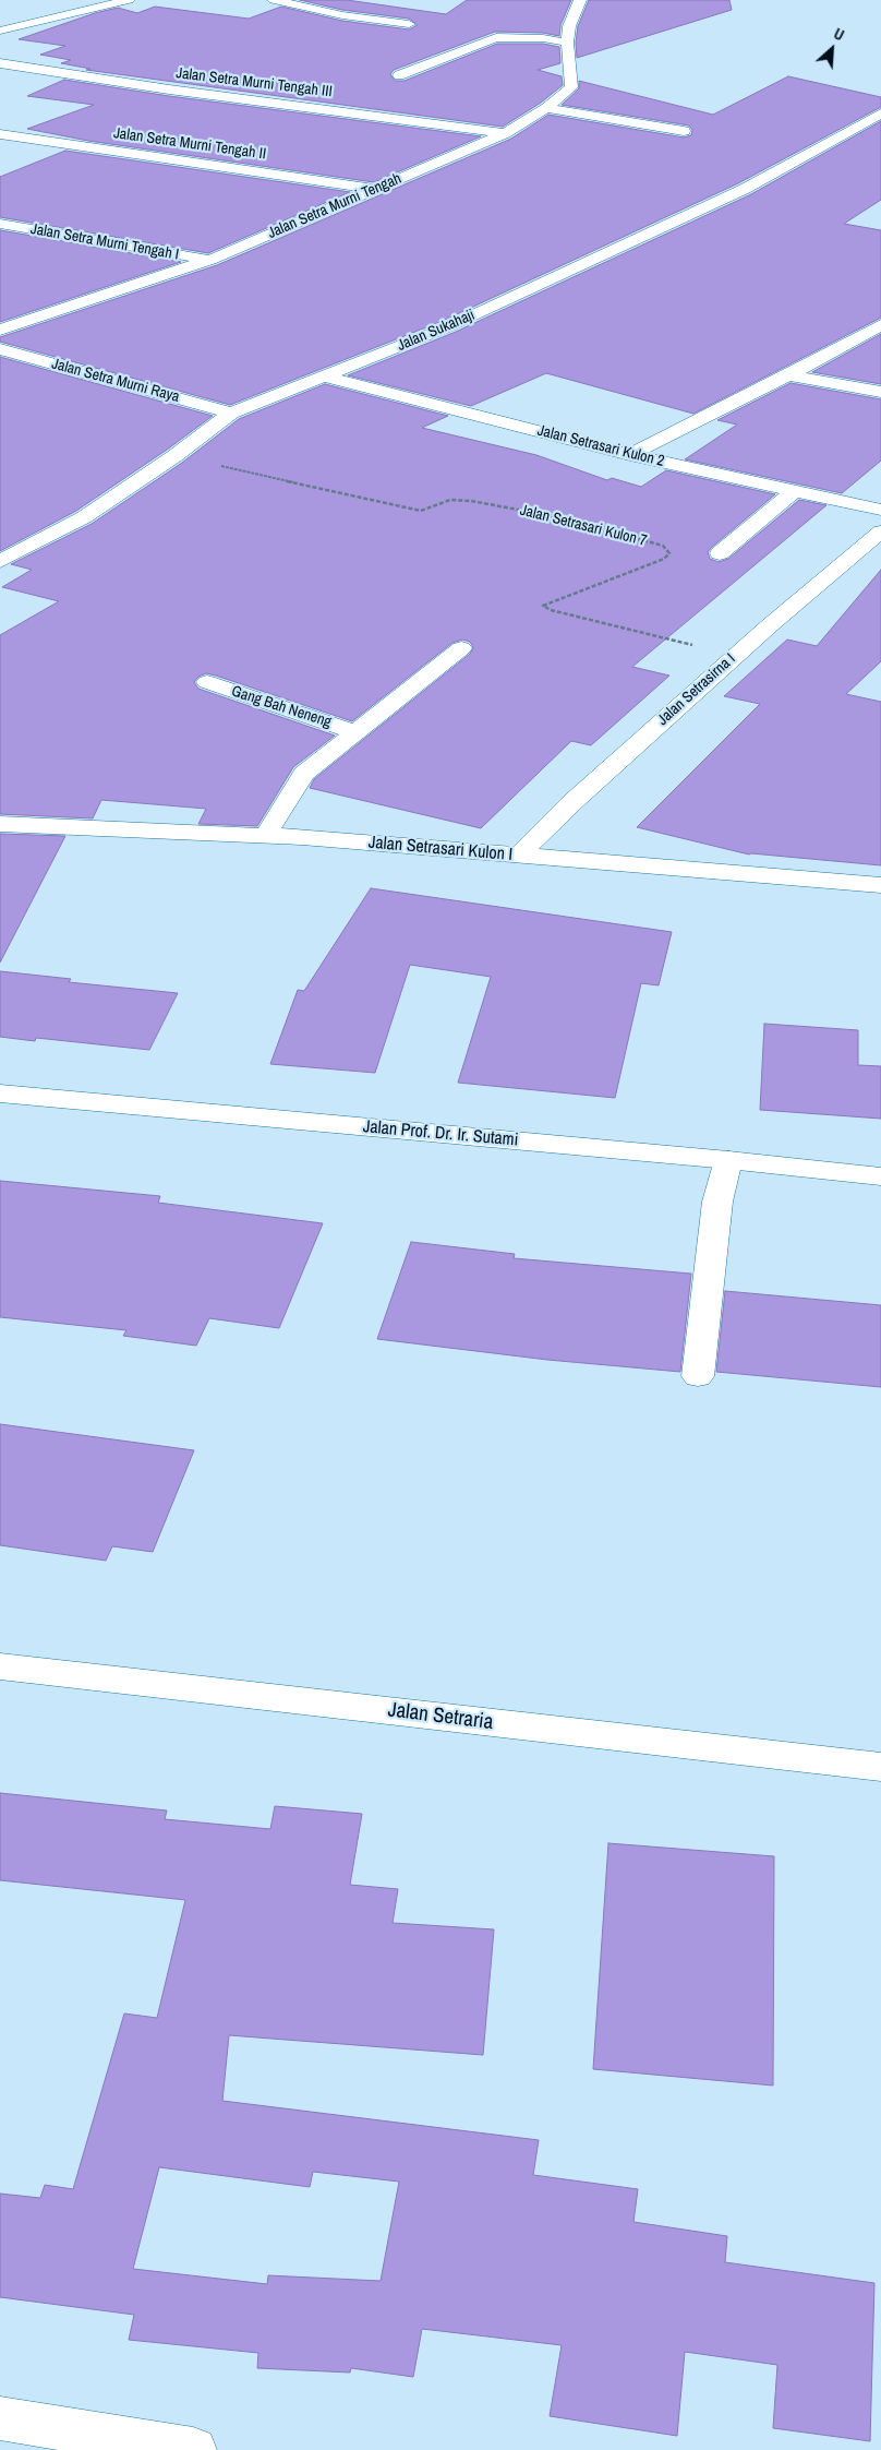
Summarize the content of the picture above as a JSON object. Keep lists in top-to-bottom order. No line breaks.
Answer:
{"streets":{"street":["Jalan Setra Murni Tengah III","Jalan Setra Murni Tengah II","Jalan Setra Murni Tengah","Jalan Setra Murni Tengah I","Jalan Sukahaji","Jalan Setra Murni Raya","Jalan Setrasari Kulon 2","Jalan Setrasirna I","Gang Bah Neneng","Jalan Setrasari Kulon I","Jalan Prof. Dr. Ir. Sutami","Jalan Setraria"],"path":["Jalan Setrasari Kulon 7"]},"crossings":[["Jalan Setra Murni Tengah III","Jalan Setra Murni Tengah"],["Jalan Setra Murni Tengah II","Jalan Setra Murni Tengah"],["Jalan Setra Murni Tengah","Jalan Setra Murni Tengah I"],["Jalan Sukahaji","Jalan Setra Murni Raya"],["Jalan Sukahaji","Jalan Setrasari Kulon 2"],["Jalan Sukahaji","Jalan Setrasari Kulon 7"],["Jalan Setrasari Kulon 7","Jalan Setrasirna I"],["Jalan Setrasirna I","Jalan Setrasari Kulon I"],["Gang Bah Neneng","Jalan Setrasari Kulon I"]],"north":"top right"}
